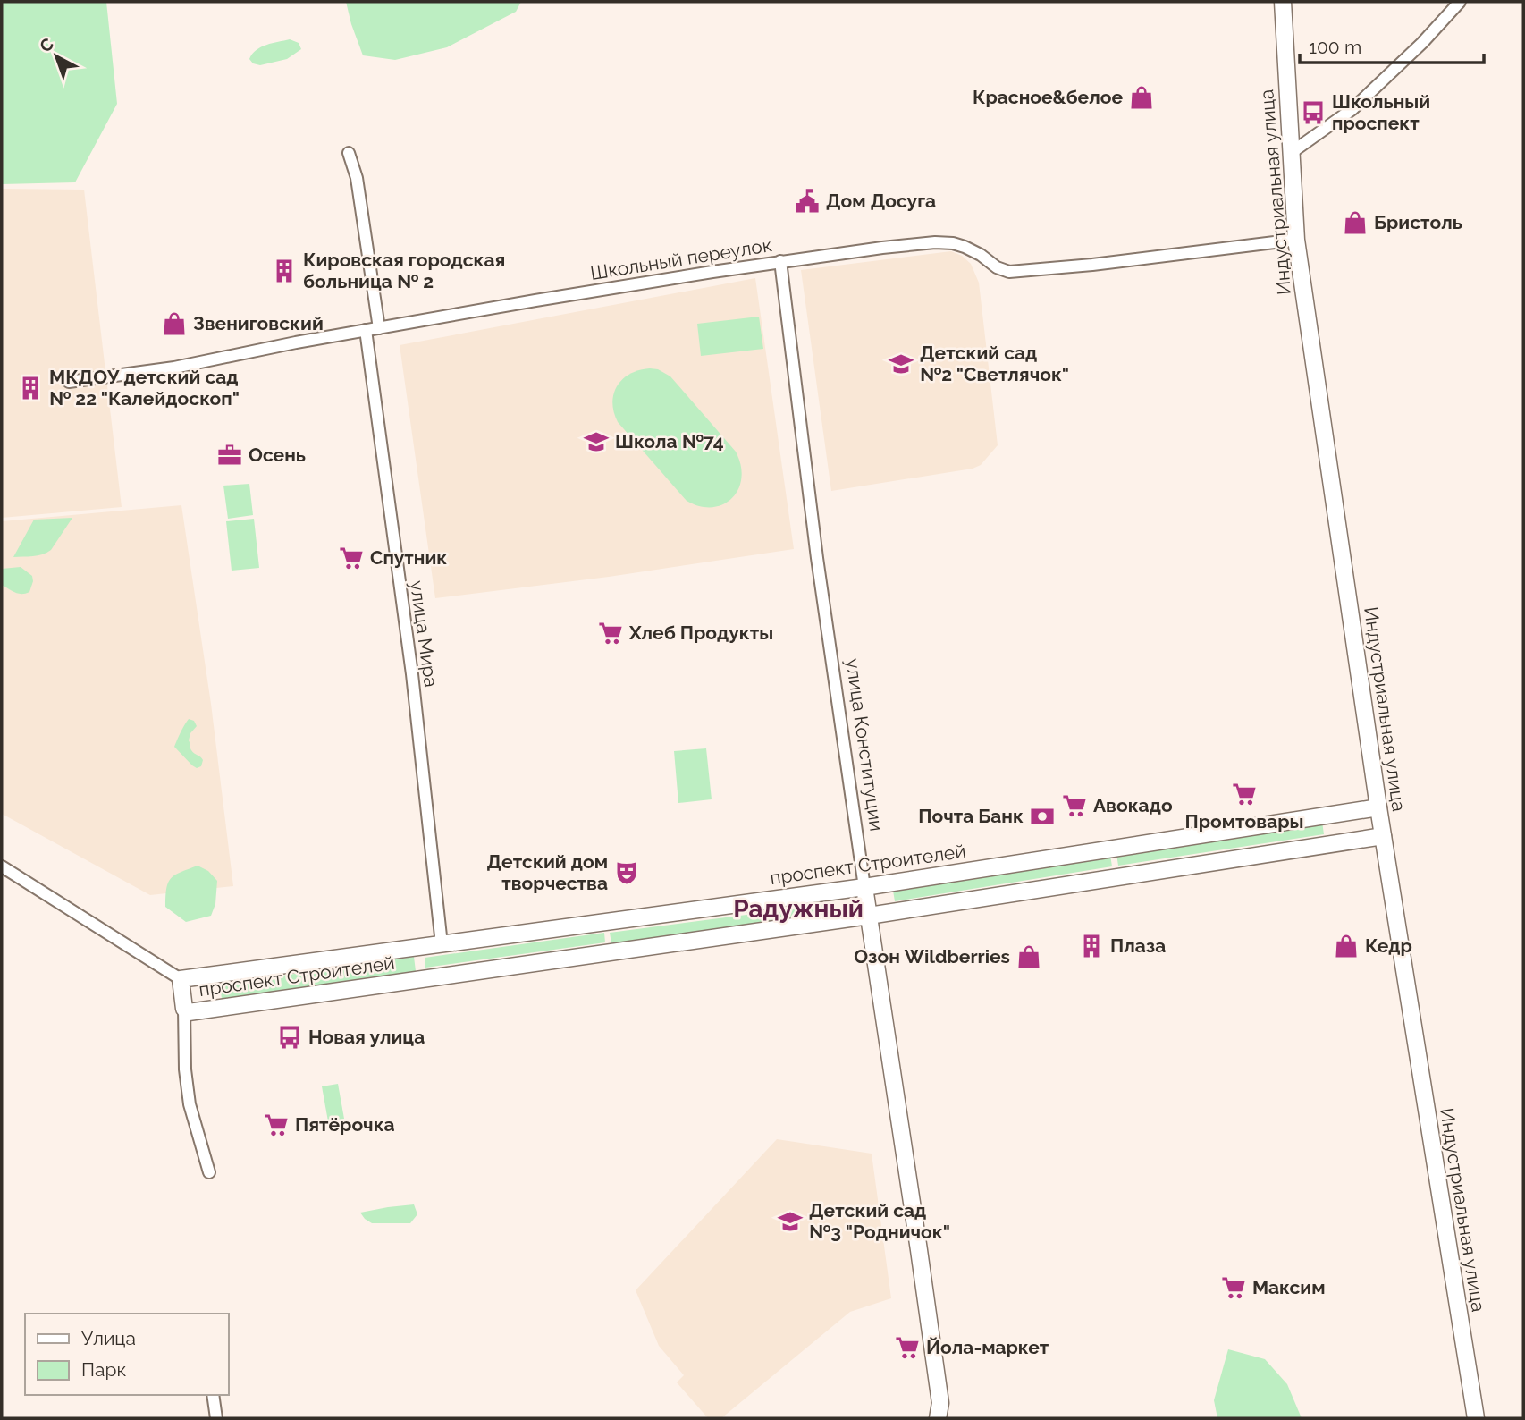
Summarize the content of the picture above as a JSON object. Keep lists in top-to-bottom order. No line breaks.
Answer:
{"streets":{"street":["Индустриальная улица","Школьный переулок","улица Мира","улица Конституции","проспект Строителей"]},"crossings":[["Индустриальная улица","Школьный переулок"],["Индустриальная улица","проспект Строителей"],["Школьный переулок","улица Мира"],["Школьный переулок","улица Конституции"],["улица Мира","проспект Строителей"],["улица Конституции","проспект Строителей"]],"districts":["Радужный"],"places":{"shop":["Красное&белое","Бристоль","Звениговский","Кедр","Озон Wildberries"],"bus stop":["Школьный проспект","Новая улица"],"public building":["Дом Досуга"],"building":["Кировская городская больница № 2","МКДОУ детский сад № 22 \"Калейдоскоп\"","Плаза"],"school or university":["Детский сад №2 \"Светлячок\"","Школа №74","Детский сад №3 \"Родничок\""],"office":["Осень"],"supermarket":["Спутник","Хлеб Продукты","Промтовары","Авокадо","Пятёрочка","Максим","Йола-маркет"],"bank":["Почта Банк"],"theatre":["Детский дом творчества"]},"legend":["Улица","Парк"],"scale_bar":"100 m","north":"top left"}
